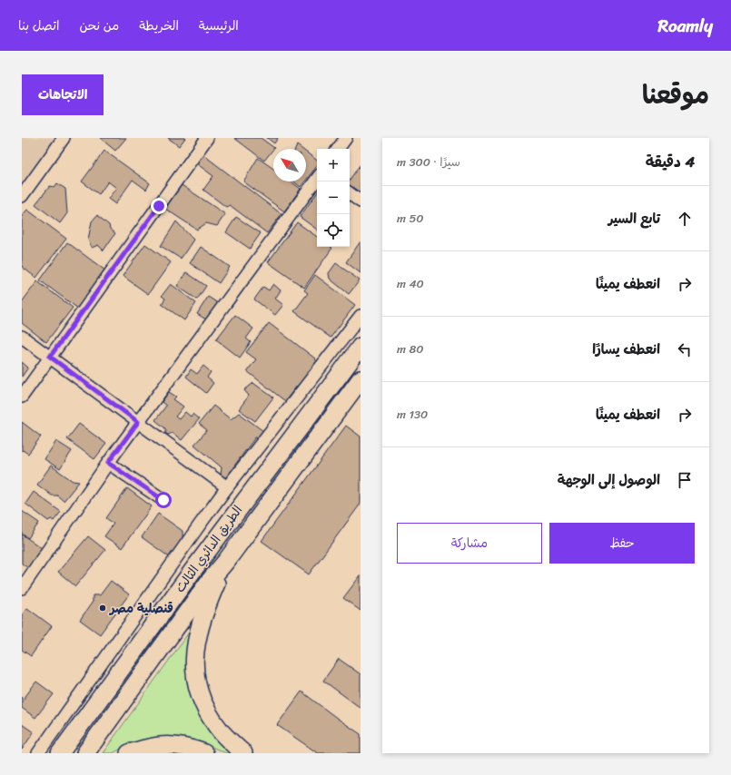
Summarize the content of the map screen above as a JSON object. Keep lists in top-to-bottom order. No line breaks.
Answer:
{"streets":{"highway":["الطريق الدائري الثالث"]},"places":["قنصلية مصر"],"north":"top left","page":{"header":"Roamly","nav":["الرئيسية","الخريطة","من نحن","اتصل بنا"],"title":"موقعنا","buttons":["الاتجاهات",["حفظ","مشاركة"]],"heading":["4 دقيقة","سيرًا · 300 m"],"map_buttons":["+","−"],"list":[["تابع السير","50 m"],["انعطف يمينًا","40 m"],["انعطف يسارًا","80 m"],["انعطف يمينًا","130 m"],"الوصول إلى الوجهة"]}}
